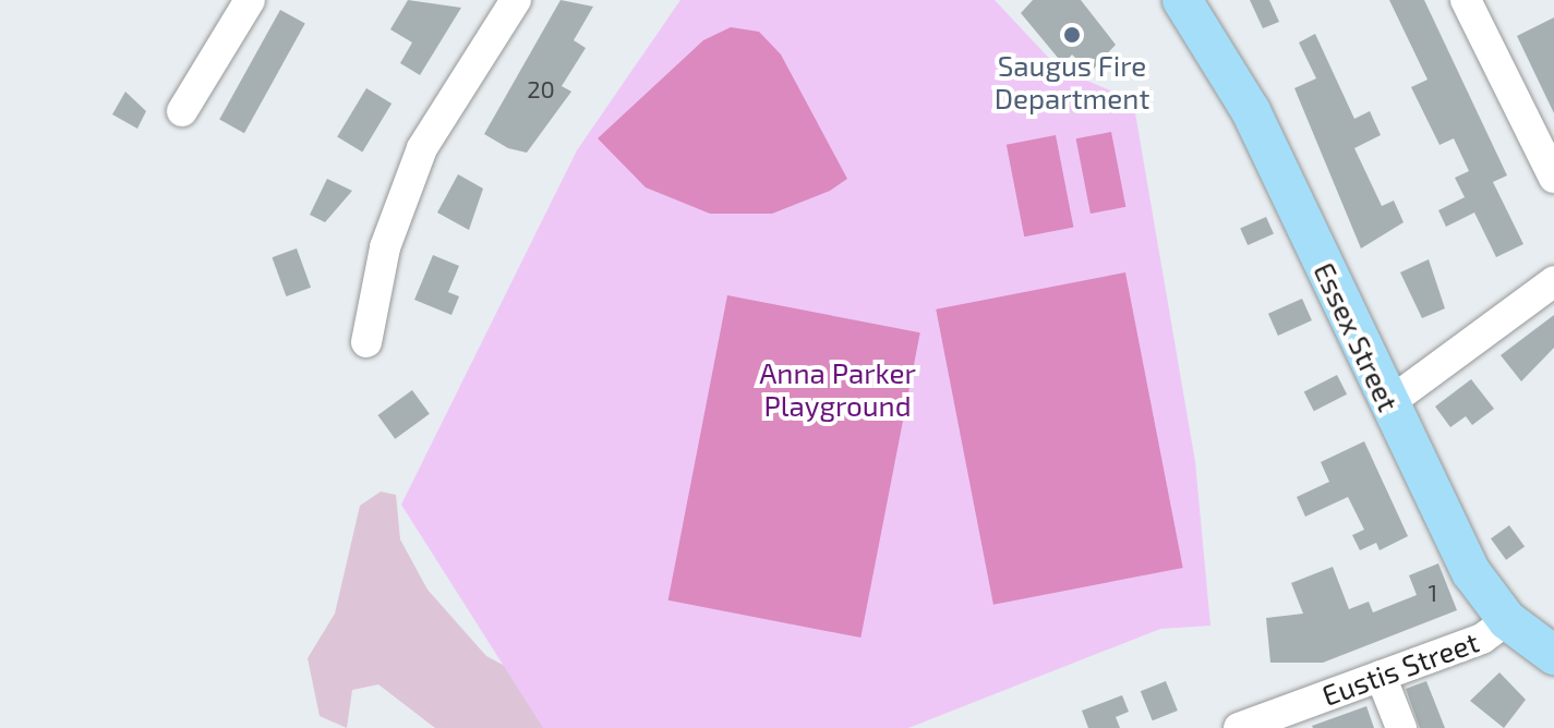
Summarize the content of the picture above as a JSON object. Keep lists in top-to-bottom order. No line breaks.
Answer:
{"streets":{"main road":["Essex Street"],"street":["Eustis Street"]},"crossings":[["Essex Street","Eustis Street"]],"parks":["Anna Parker Playground"],"places":["Saugus Fire Department"],"house_numbers":["20","1"]}
